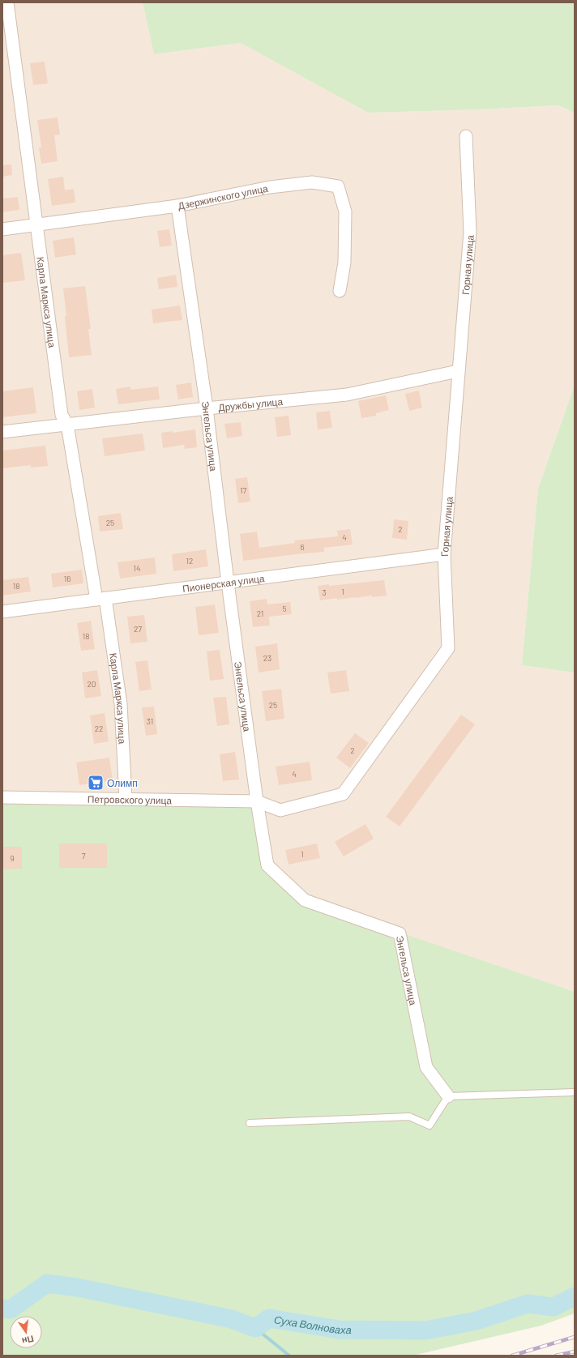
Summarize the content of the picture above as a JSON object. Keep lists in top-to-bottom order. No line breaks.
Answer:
{"streets":{"street":["Дзержинского улица","Горная улица","Карла Маркса улица","Дружбы улица","Энгельса улица","Пионерская улица","Петровского улица"]},"crossings":[["Дзержинского улица","Карла Маркса улица"],["Дзержинского улица","Энгельса улица"],["Горная улица","Дружбы улица"],["Горная улица","Энгельса улица"],["Горная улица","Пионерская улица"],["Горная улица","Петровского улица"],["Карла Маркса улица","Дружбы улица"],["Карла Маркса улица","Пионерская улица"],["Карла Маркса улица","Петровского улица"],["Дружбы улица","Энгельса улица"],["Энгельса улица","Пионерская улица"],["Энгельса улица","Петровского улица"]],"water":["Суха Волноваха"],"places":{"supermarket":["Олимп"]},"house_numbers":["17","25","2","4","6","12","14","16","18","1","3","5","21","27","18","23","20","25","31","22","2","4","1","7","9"],"north":"bottom"}
